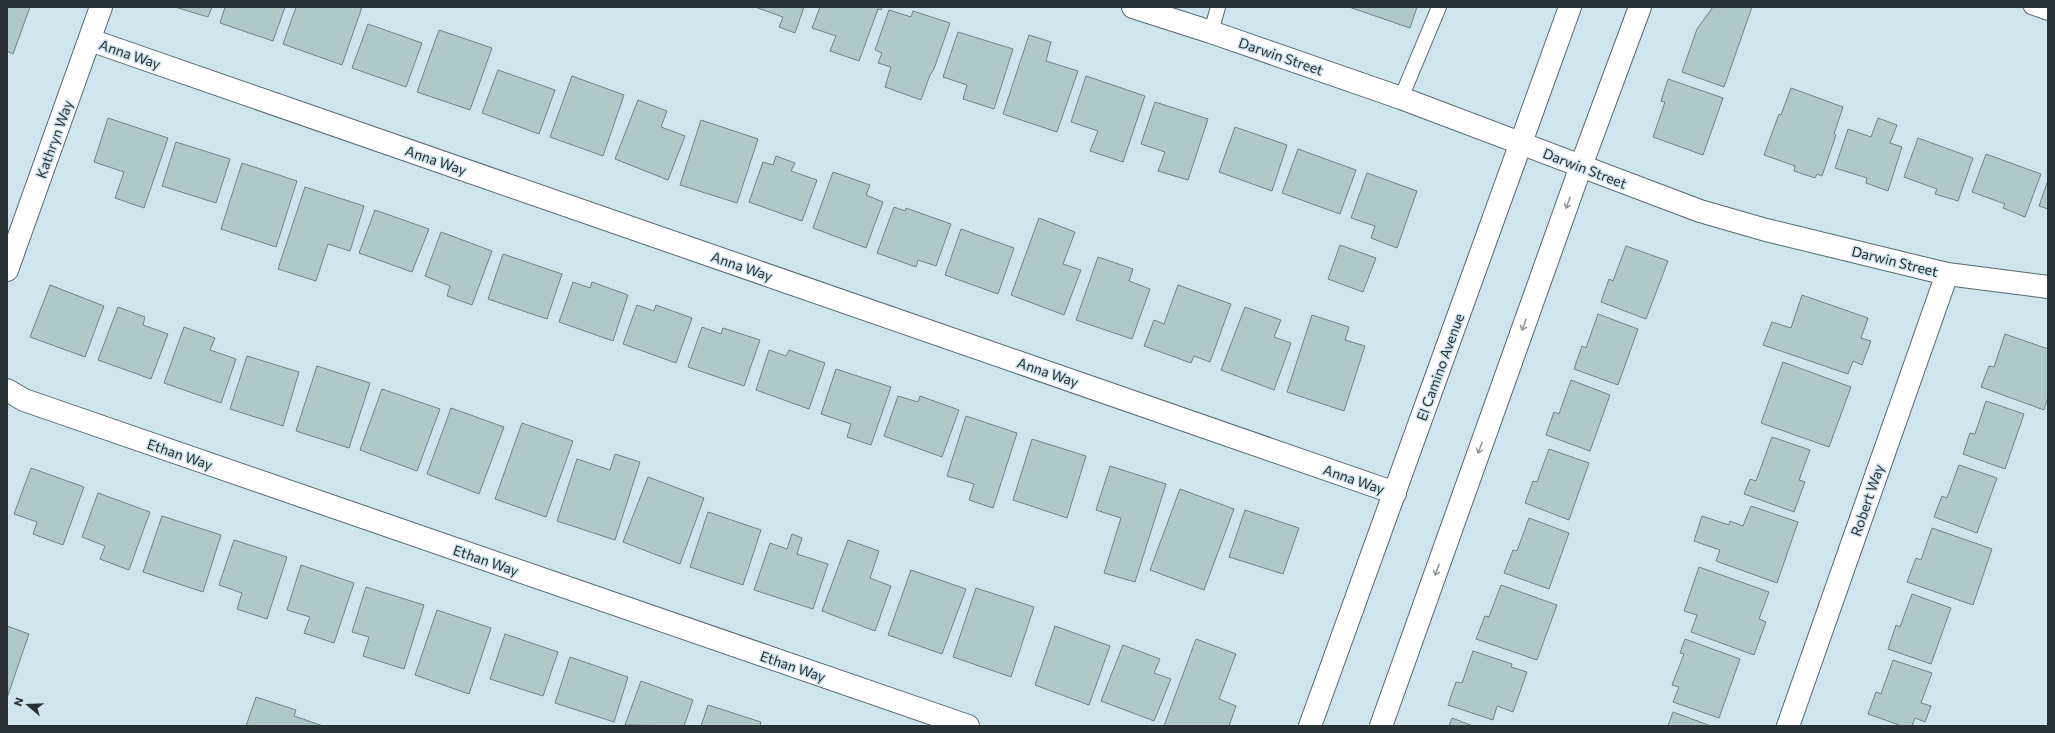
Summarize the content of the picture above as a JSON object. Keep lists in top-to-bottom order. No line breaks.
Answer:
{"streets":{"street":["Anna Way","Darwin Street","Kathryn Way","El Camino Avenue","Ethan Way","Robert Way"]},"crossings":[["Anna Way","Kathryn Way"],["Anna Way","El Camino Avenue"],["Darwin Street","El Camino Avenue"],["Darwin Street","Robert Way"]],"north":"left"}
